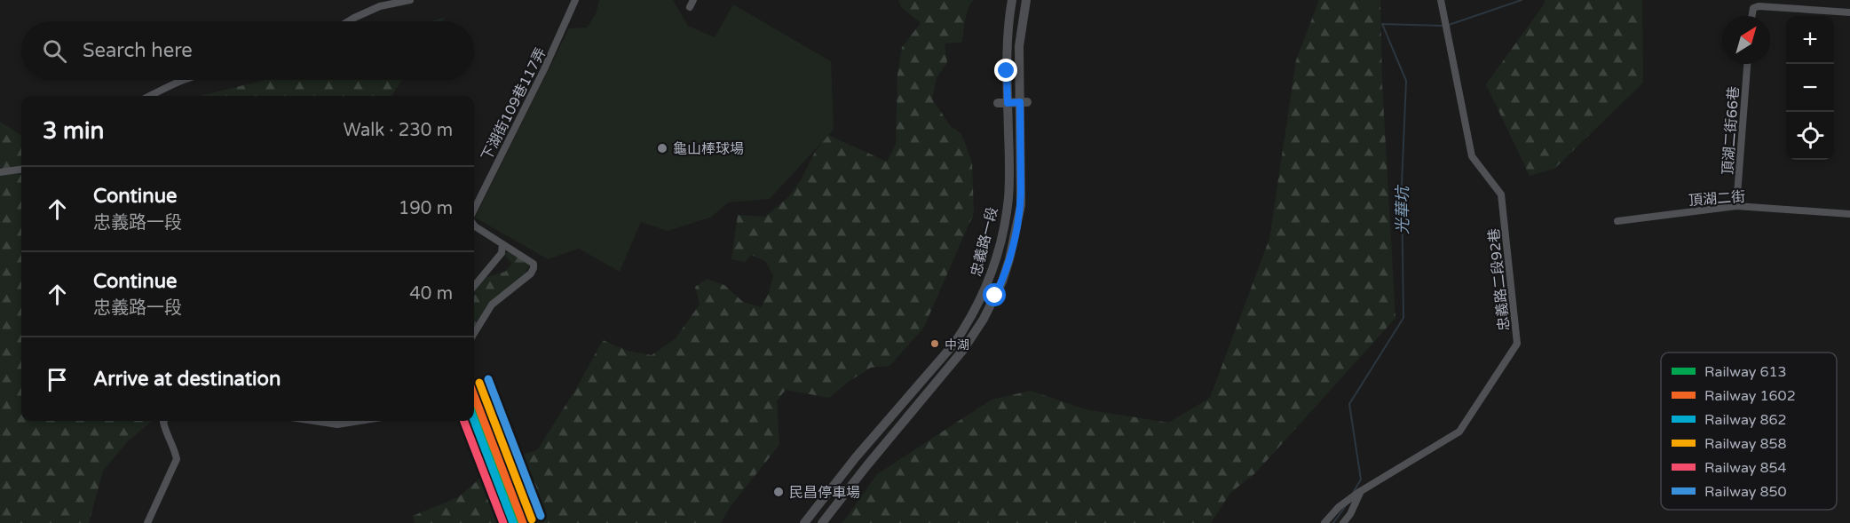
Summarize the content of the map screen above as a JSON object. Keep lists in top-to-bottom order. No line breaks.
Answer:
{"streets":{"main road":["忠義路一段"],"street":["下湖街109巷117弄","頂湖二街66巷","頂湖二街","忠義路二段92巷"]},"crossings":[["頂湖二街66巷","頂湖二街"]],"water":["光華坑"],"places":["龜山棒球場","中湖","民昌停車場"],"lines":["rail line 850","rail line 858","rail line 1602","rail line 613","rail line 862","rail line 854"],"legend":["Railway 613","Railway 1602","Railway 862","Railway 858","Railway 854","Railway 850"],"north":"top right","page":{"map_buttons":["+","−"],"search":"Search here","heading":["3 min","Walk · 230 m"],"list":[["Continue","忠義路一段","190 m"],["Continue","忠義路一段","40 m"],"Arrive at destination"]}}
